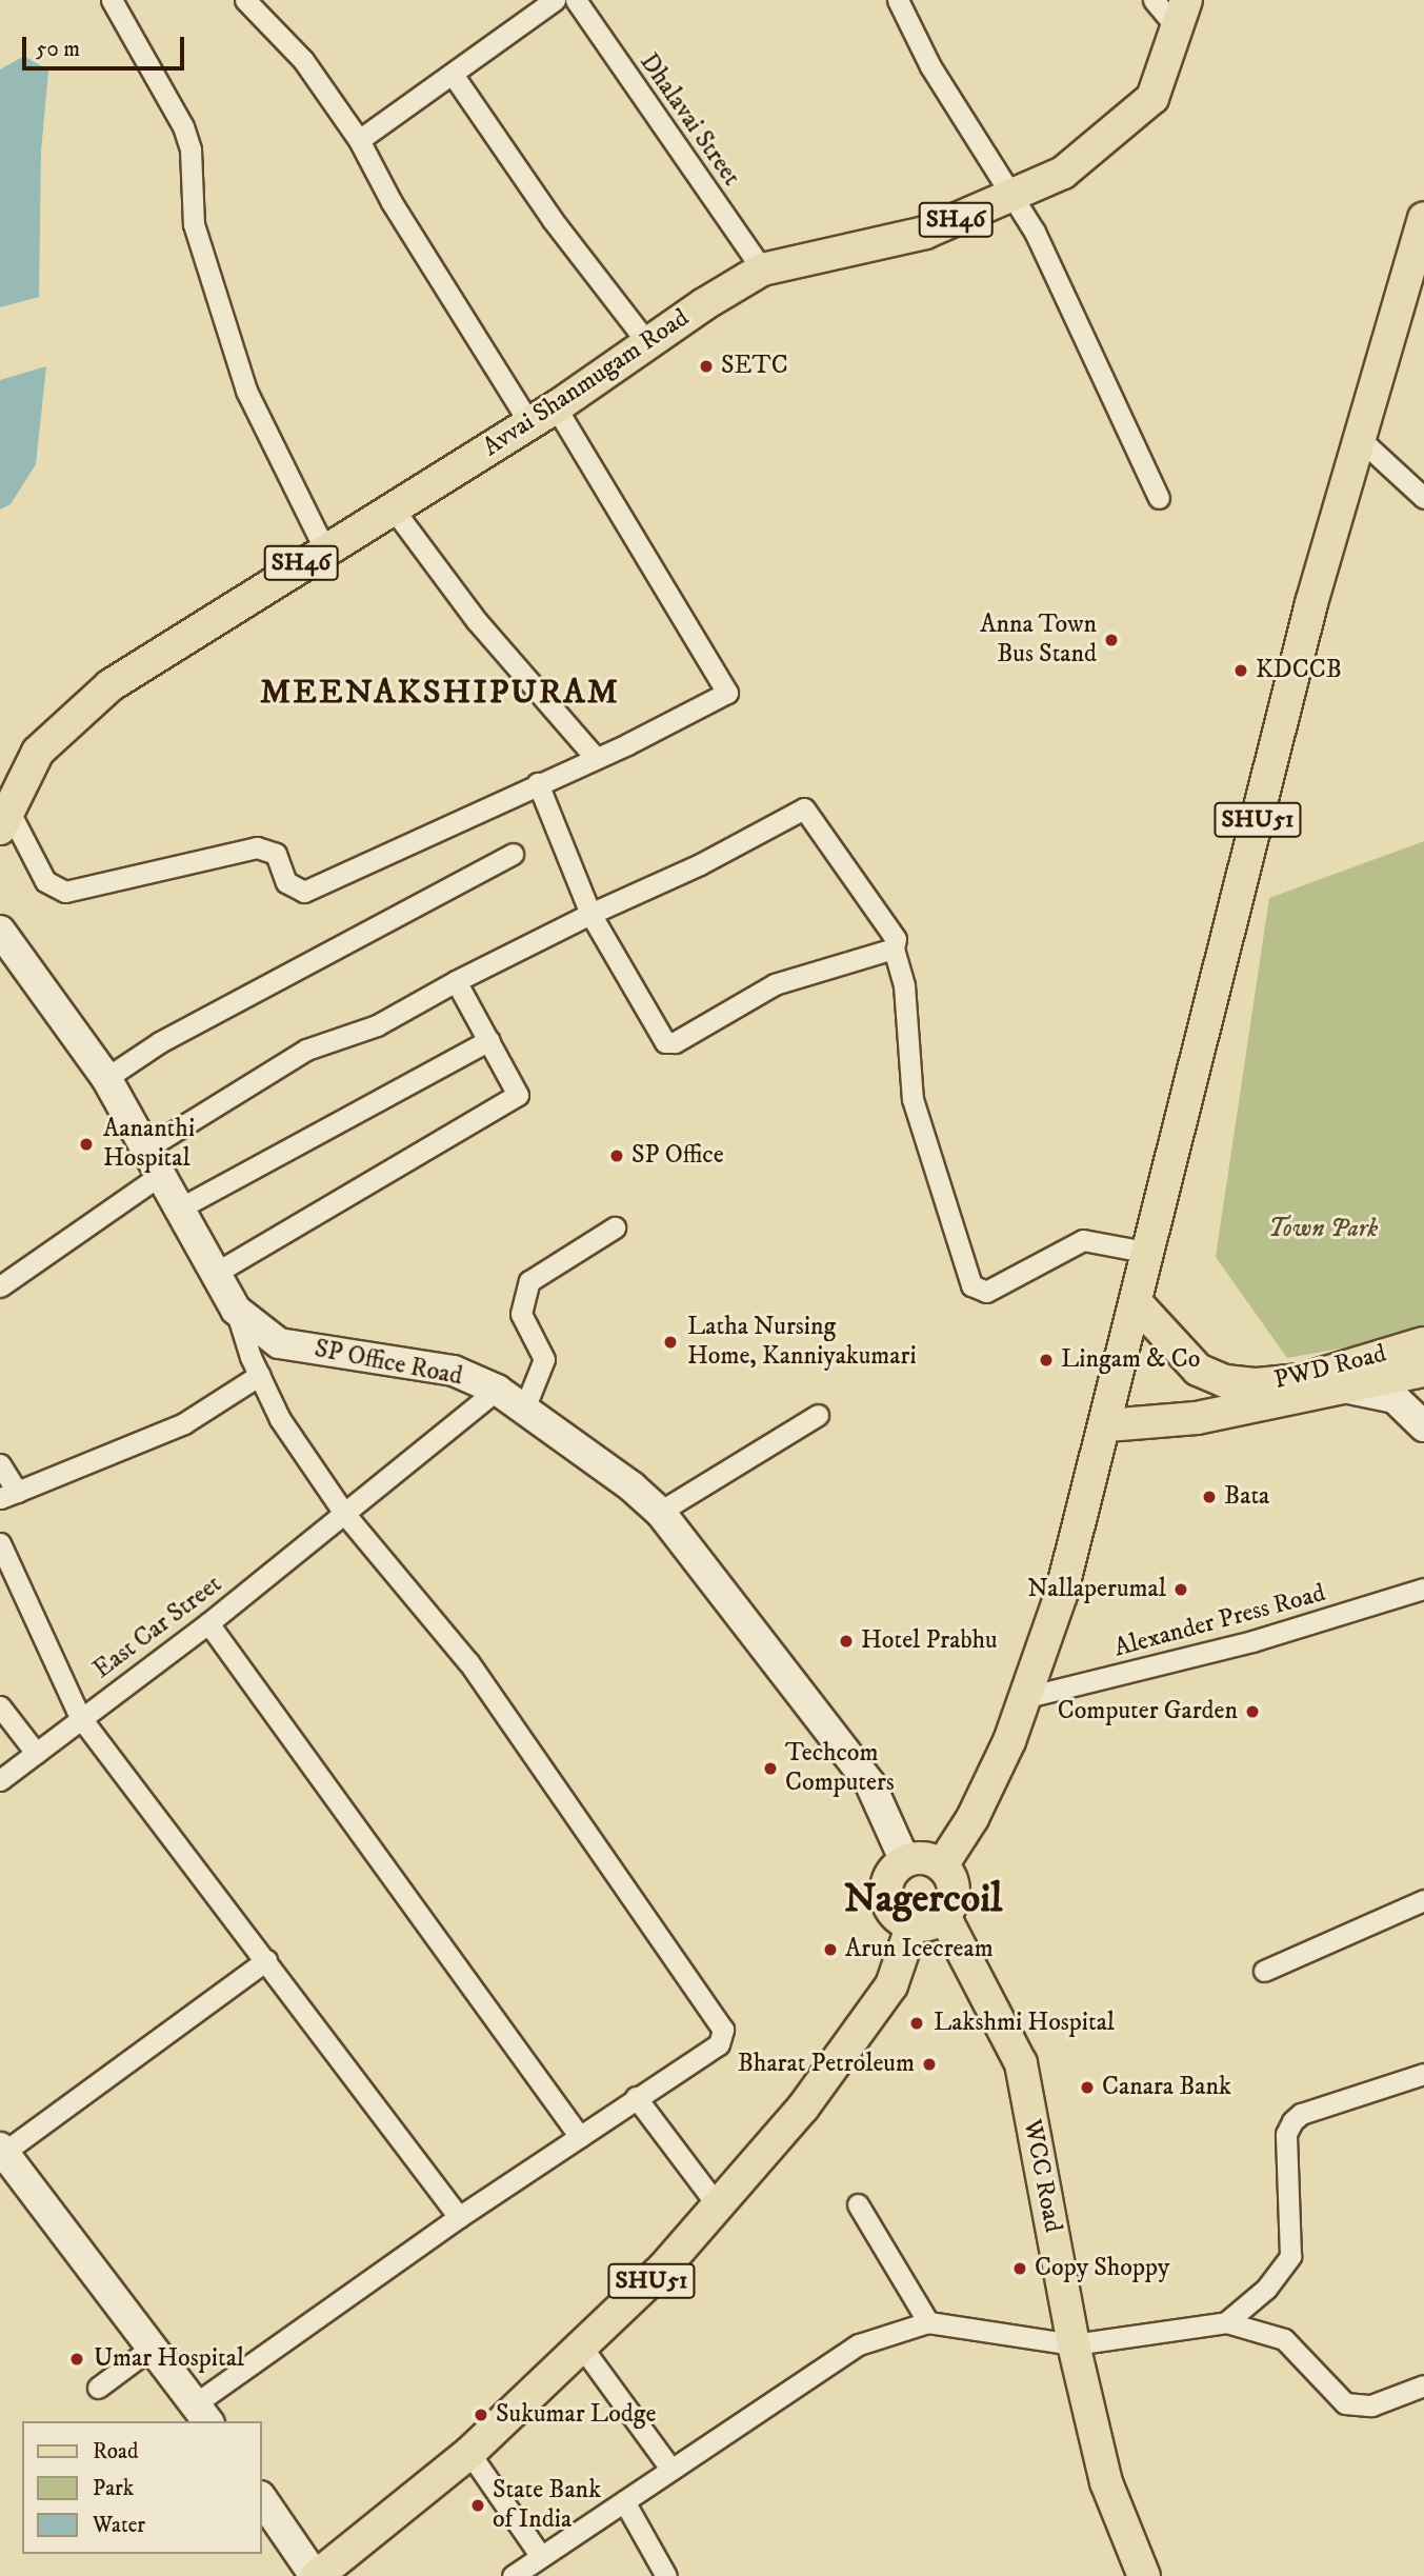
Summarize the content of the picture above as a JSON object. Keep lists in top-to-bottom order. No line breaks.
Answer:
{"streets":{"main road":["SH46","Avvai Shanmugam Road","SHU51","PWD Road","WCC Road"],"street":["Dhalavai Street","SP Office Road","Alexander Press Road","East Car Street"]},"crossings":[["Dhalavai Street","Avvai Shanmugam Road"],["SHU51","SP Office Road"],["SHU51","PWD Road"],["SHU51","Alexander Press Road"],["SHU51","WCC Road"],["SP Office Road","East Car Street"],["SP Office Road","WCC Road"]],"districts":["MEENAKSHIPURAM","Nagercoil"],"parks":["Town Park"],"places":["SETC","Anna Town Bus Stand","KDCCB","Aananthi Hospital","SP Office","Latha Nursing Home, Kanniyakumari","Lingam & Co","Bata","Nallaperumal","Hotel Prabhu","Computer Garden","Techcom Computers","Arun Icecream","Lakshmi Hospital","Bharat Petroleum","Canara Bank","Copy Shoppy","Umar Hospital","Sukumar Lodge","State Bank of India"],"legend":["Road","Park","Water"],"scale_bar":"50 m"}
